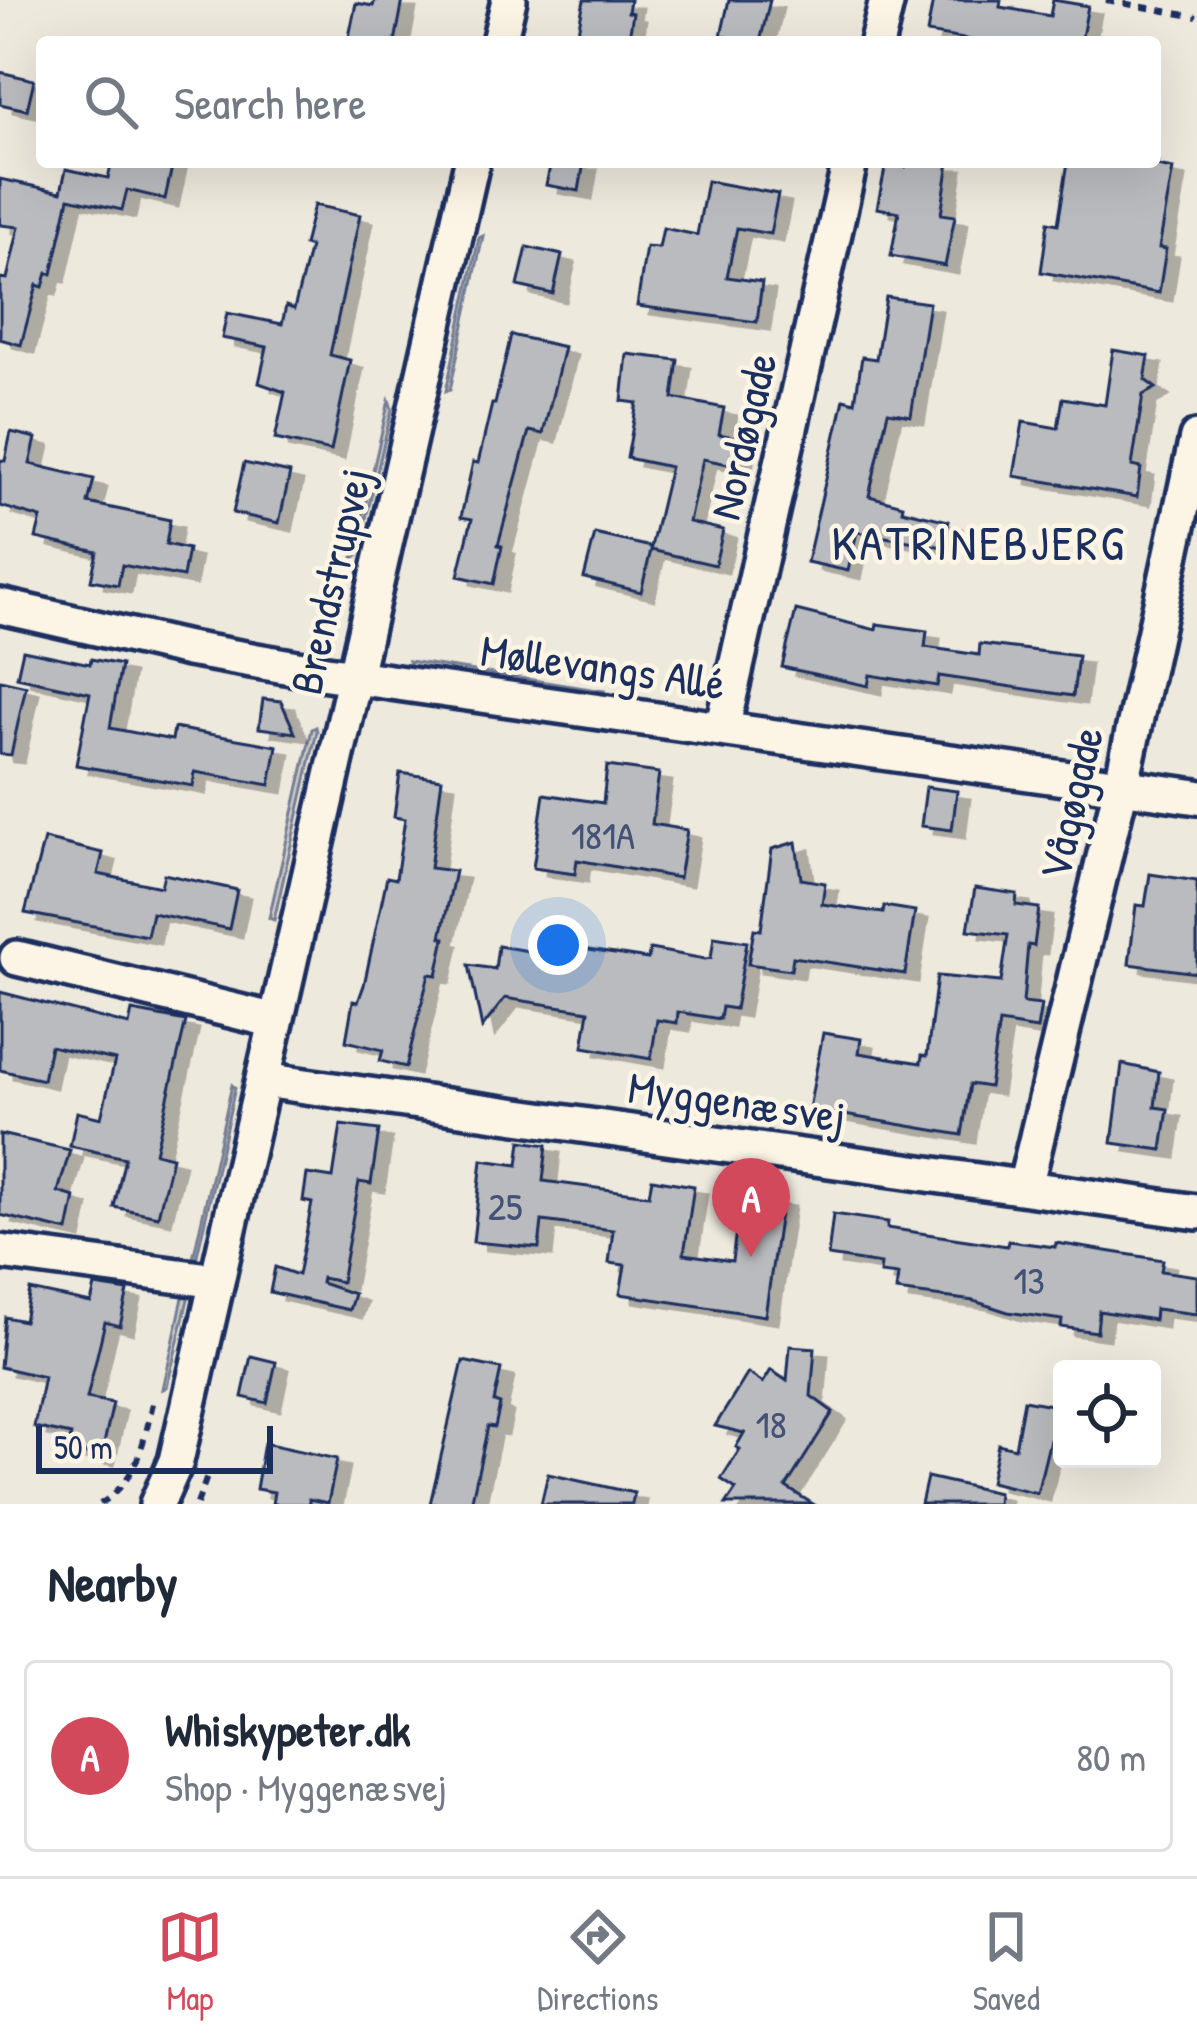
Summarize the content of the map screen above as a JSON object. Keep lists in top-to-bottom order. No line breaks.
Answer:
{"streets":{"street":["Nordøgade","Brendstrupvej","Møllevangs Allé","Vågøgade","Myggenæsvej"]},"crossings":[["Nordøgade","Møllevangs Allé"],["Brendstrupvej","Møllevangs Allé"],["Brendstrupvej","Myggenæsvej"],["Møllevangs Allé","Vågøgade"],["Vågøgade","Myggenæsvej"]],"districts":["KATRINEBJERG"],"house_numbers":["181A","25","13","18"],"scale_bar":"50 m","page":{"search":"Search here","pins":"A","scale":"50 m","heading":"Nearby","list":[{"mark":"A","name":"Whiskypeter.dk","note":"Shop · Myggenæsvej","value":"80 m"}],"nav":["Map","Directions","Saved"]}}
